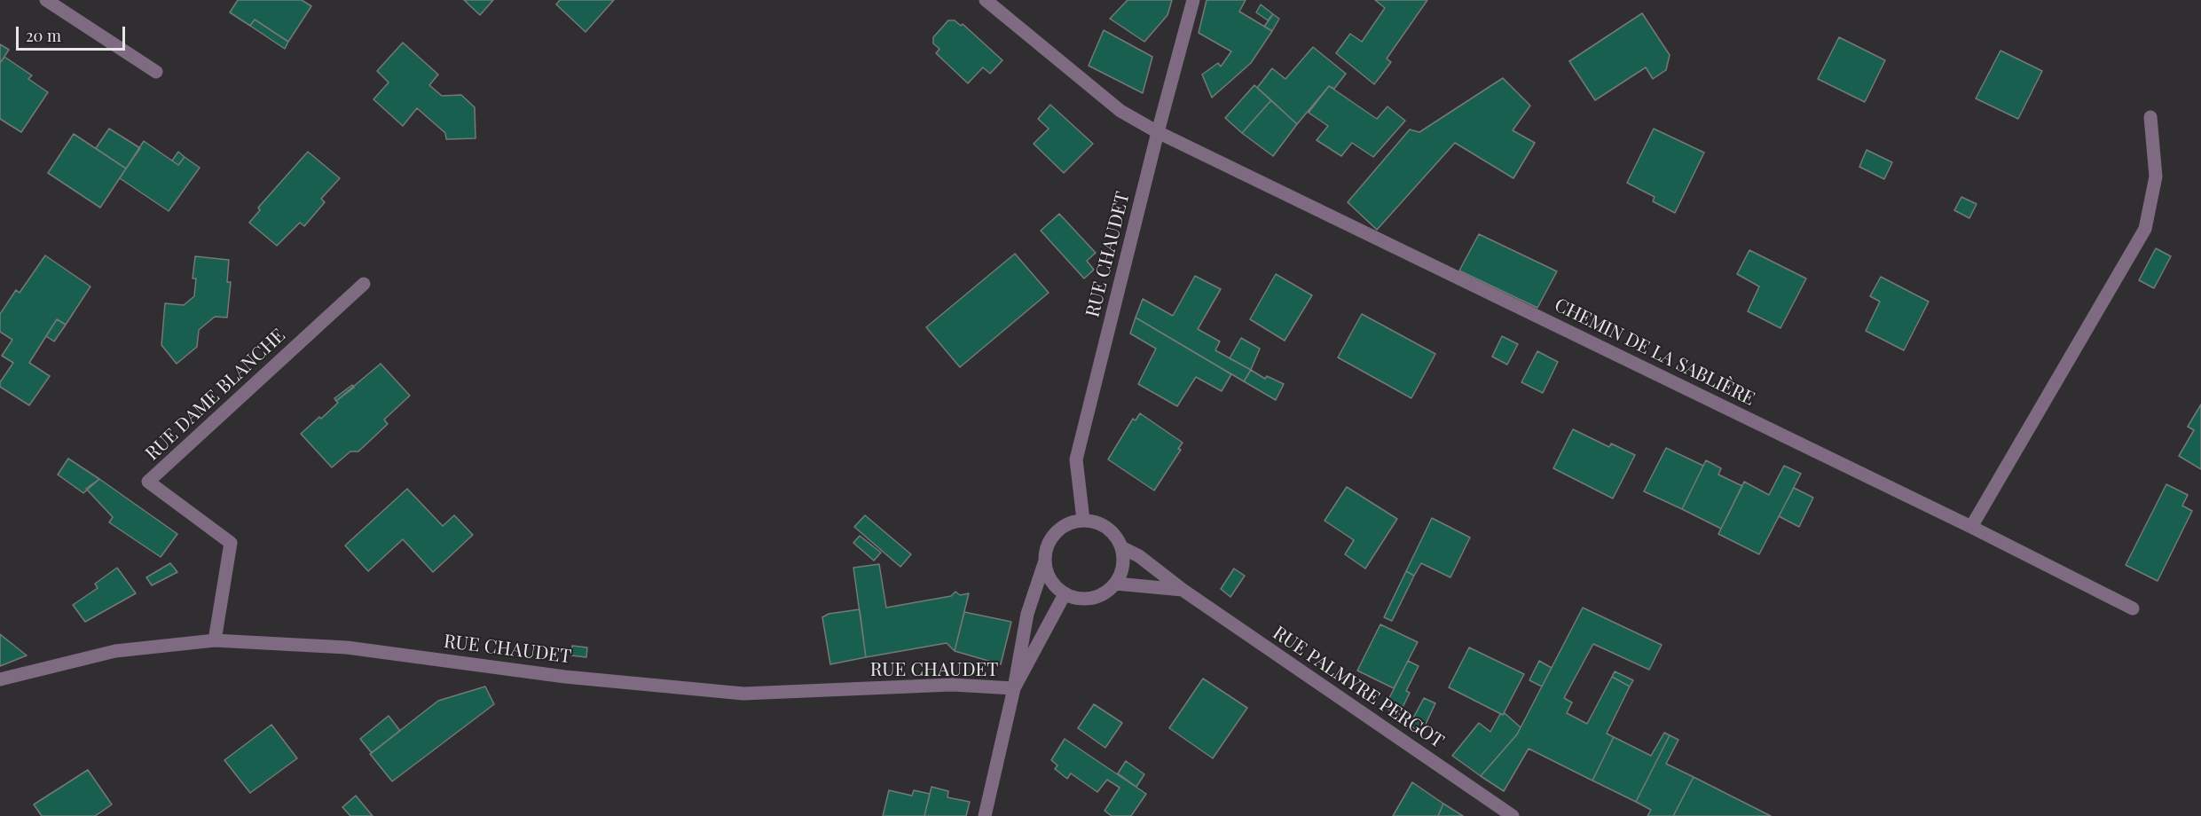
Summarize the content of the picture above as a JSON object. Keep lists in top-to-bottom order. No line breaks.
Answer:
{"streets":{"street":["RUE CHAUDET","CHEMIN DE LA SABLIÈRE","RUE DAME BLANCHE","RUE PALMYRE PERGOT"]},"crossings":[["RUE CHAUDET","CHEMIN DE LA SABLIÈRE"],["RUE CHAUDET","RUE DAME BLANCHE"],["RUE CHAUDET","RUE PALMYRE PERGOT"]],"scale_bar":"20 m"}
